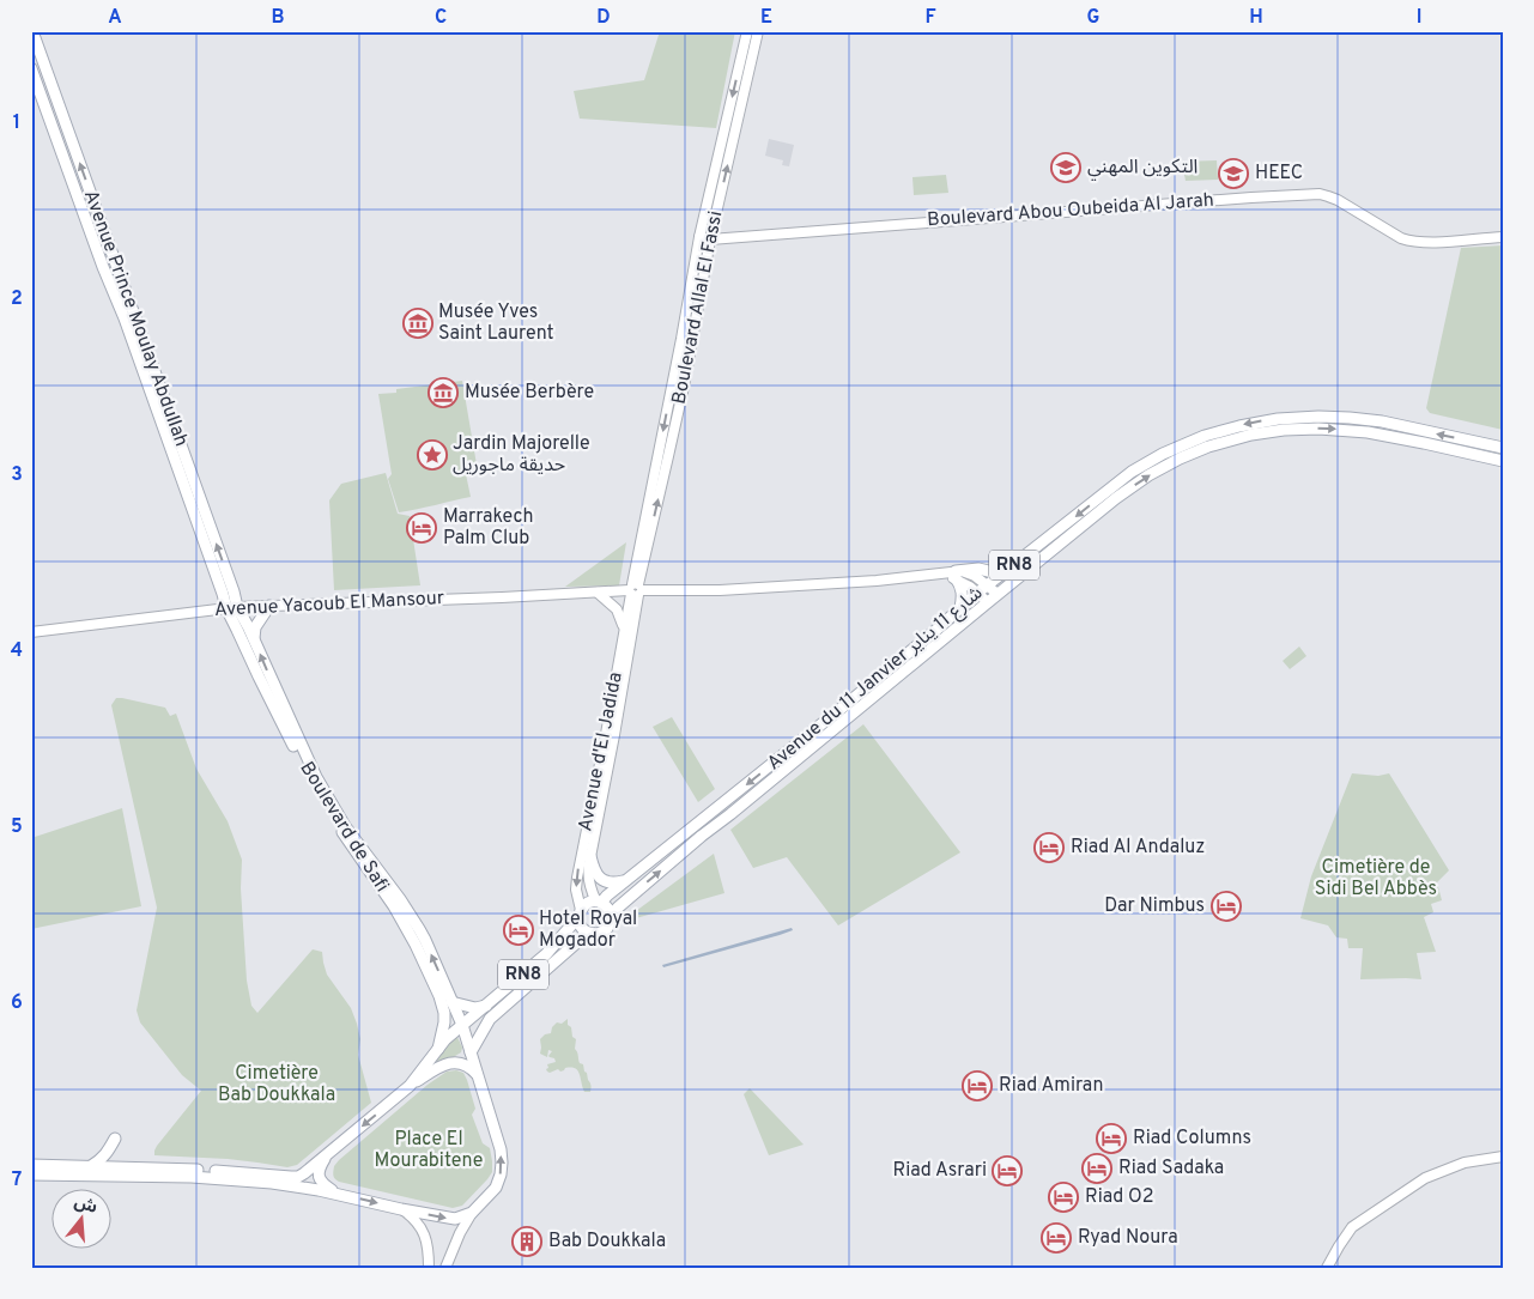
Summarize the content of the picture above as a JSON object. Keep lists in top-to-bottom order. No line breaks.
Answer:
{"streets":{"main road":["Boulevard Abou Oubeida Al Jarah","Boulevard Allal El Fassi","Avenue Prince Moulay Abdullah","RN8","Avenue Yacoub El Mansour","Avenue du 11 Janvier شارع 11 يناير","Avenue d'El Jadida","Boulevard de Safi"]},"crossings":[["Boulevard Abou Oubeida Al Jarah","Boulevard Allal El Fassi"],["Boulevard Allal El Fassi","Avenue Yacoub El Mansour"],["Boulevard Allal El Fassi","Avenue d'El Jadida"],["Avenue Prince Moulay Abdullah","Avenue Yacoub El Mansour"],["Avenue Prince Moulay Abdullah","Boulevard de Safi"],["RN8","Avenue du 11 Janvier شارع 11 يناير"],["RN8","Avenue d'El Jadida"],["RN8","Boulevard de Safi"],["Avenue Yacoub El Mansour","Avenue du 11 Janvier شارع 11 يناير"],["Avenue Yacoub El Mansour","Avenue d'El Jadida"],["Avenue Yacoub El Mansour","Boulevard de Safi"],["Avenue du 11 Janvier شارع 11 يناير","Avenue d'El Jadida"]],"parks":["Cimetière de Sidi Bel Abbès","Cimetière Bab Doukkala","Place El Mourabitene"],"places":{"school or university":["التكوين المهني","HEEC"],"museum":["Musée Yves Saint Laurent","Musée Berbère"],"place":["Jardin Majorelle حديقة ماجوريل"],"hotel":["Marrakech Palm Club","Riad Al Andaluz","Dar Nimbus","Hotel Royal Mogador","Riad Amiran","Riad Columns","Riad Sadaka","Riad Asrari","Riad O2","Ryad Noura"],"building":["Bab Doukkala"]},"north":"top","grid":{"columns":["A","B","C","D","E","F","G","H","I"],"rows":["1","2","3","4","5","6","7"]}}
